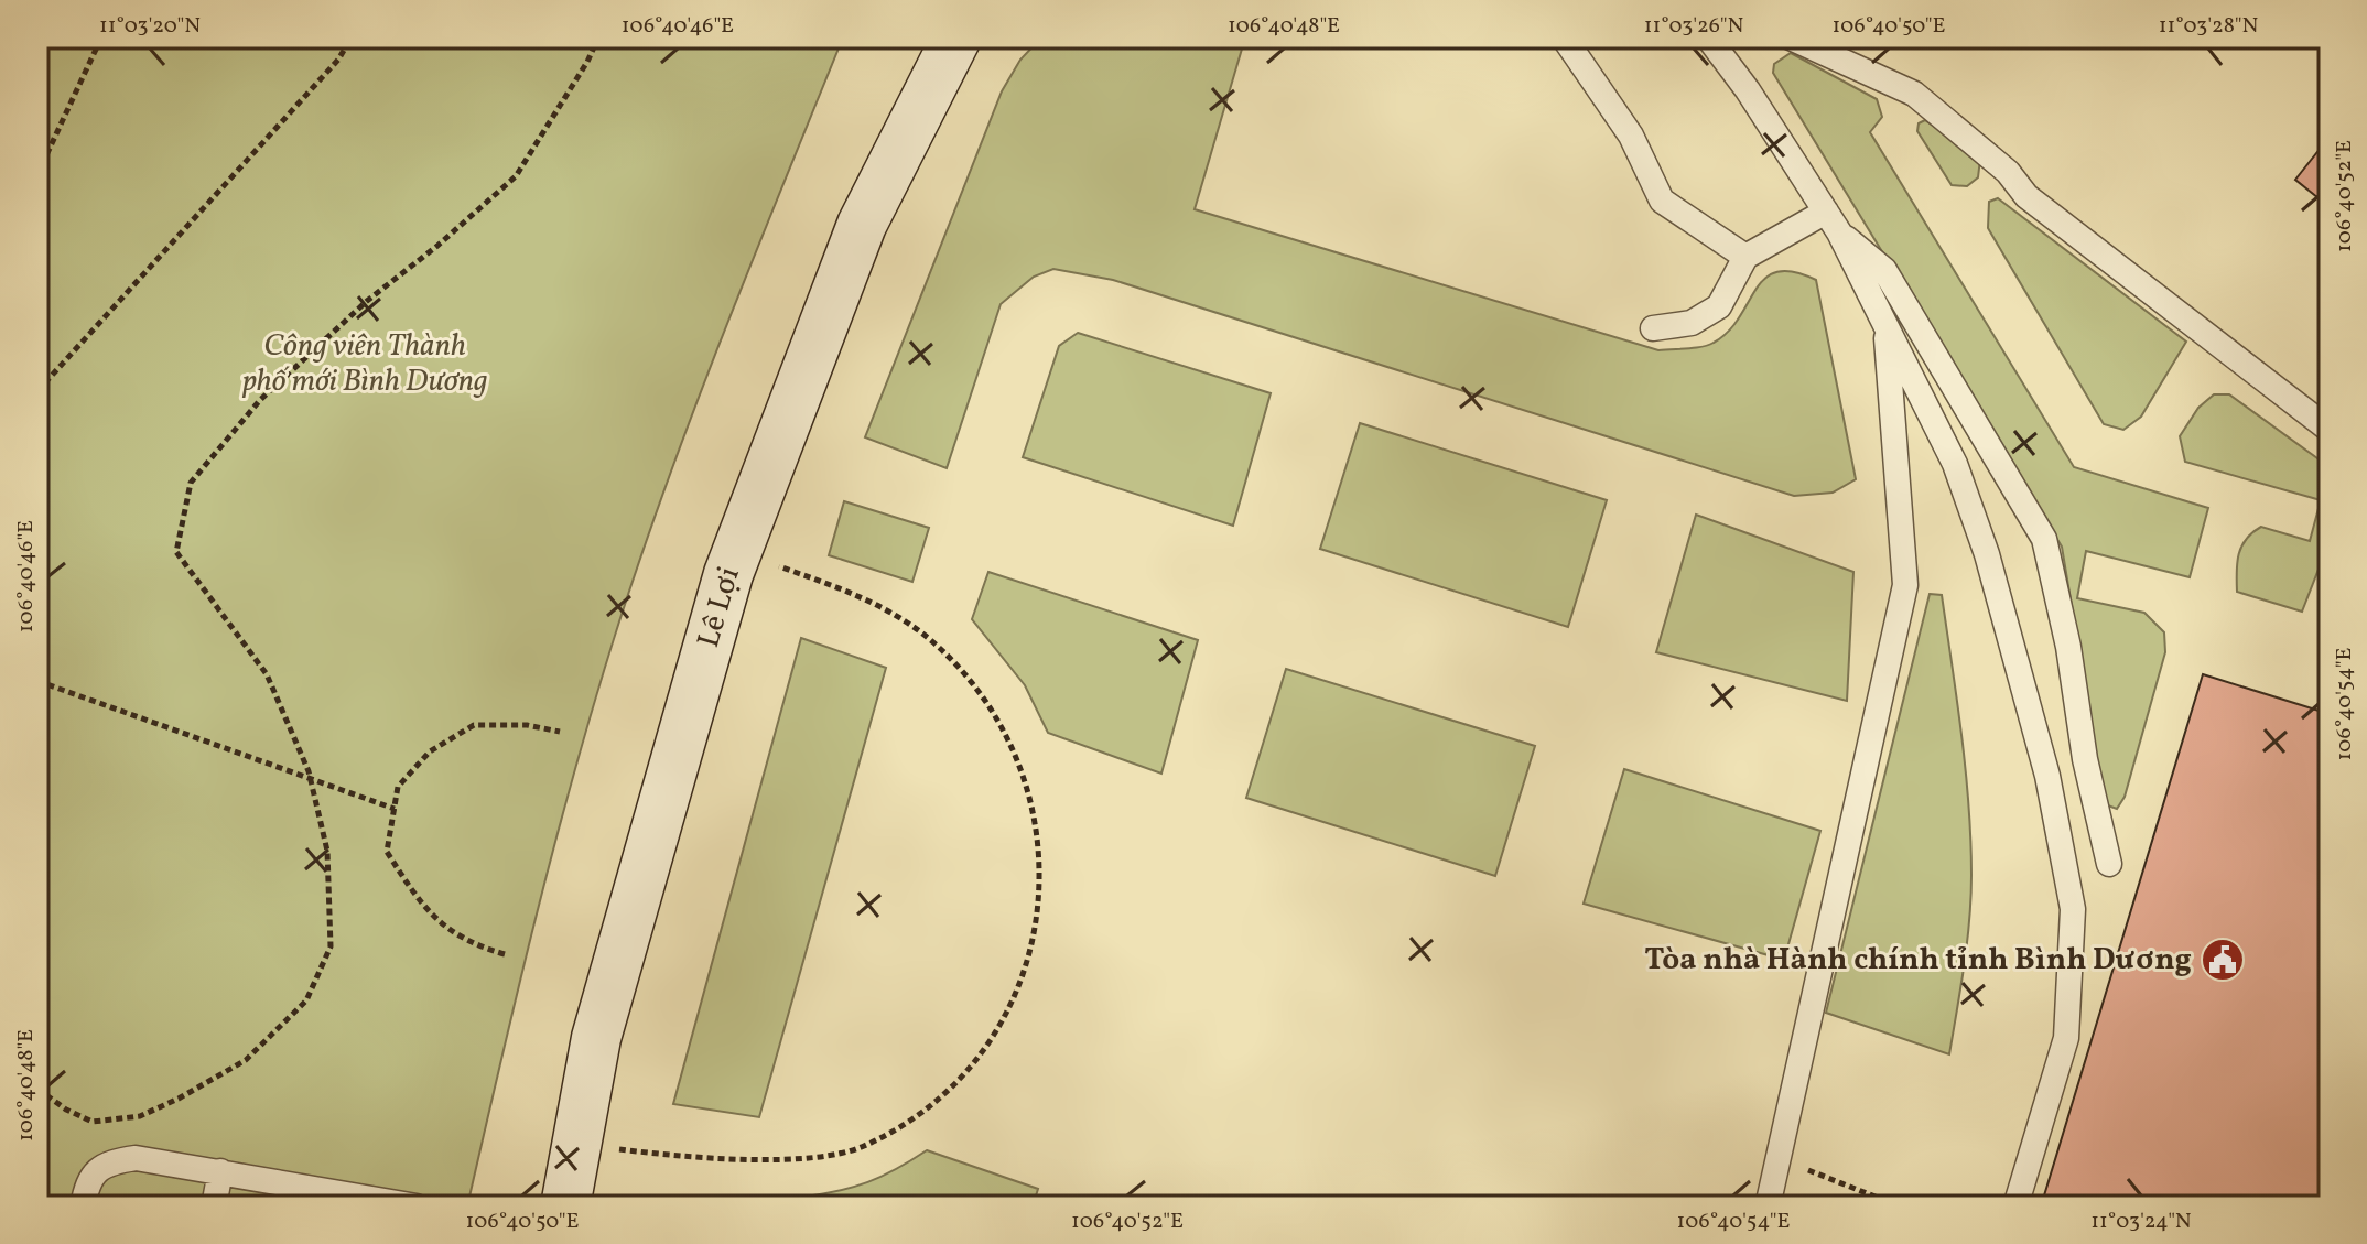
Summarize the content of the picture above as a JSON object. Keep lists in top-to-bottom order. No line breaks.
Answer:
{"streets":{"main road":["Lê Lợi"]},"parks":["Công viên Thành phố mới Bình Dương"],"places":{"public building":["Tòa nhà Hành chính tỉnh Bình Dương"]},"coordinates":["11°03'20\"N","106°40'46\"E","106°40'48\"E","11°03'26\"N","106°40'50\"E","11°03'28\"N","106°40'52\"E","106°40'54\"E","11°03'24\"N"]}
